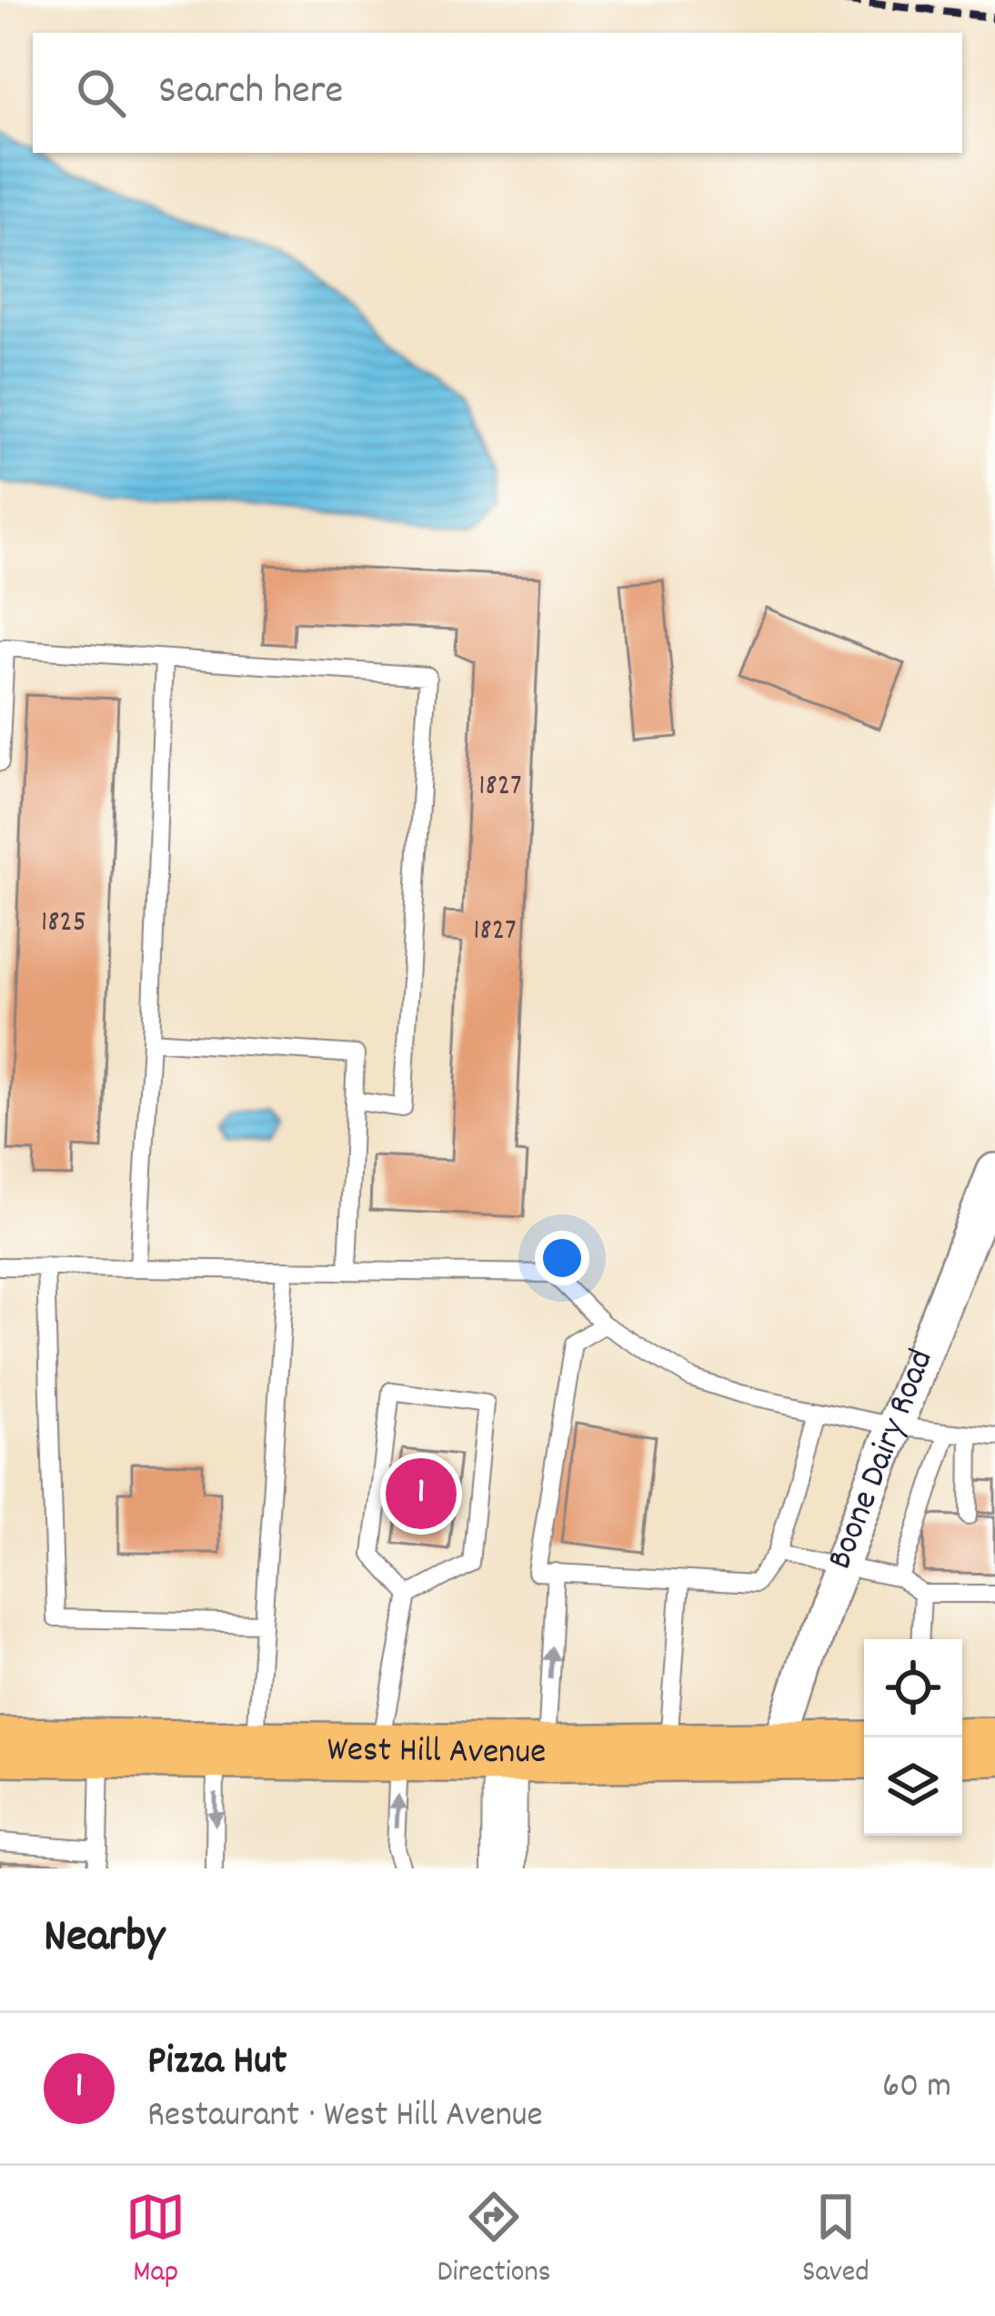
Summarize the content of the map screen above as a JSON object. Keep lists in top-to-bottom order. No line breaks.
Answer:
{"streets":{"highway":["West Hill Avenue"],"street":["Boone Dairy Road"]},"crossings":[["Boone Dairy Road","West Hill Avenue"]],"house_numbers":["1827","1825","1827"],"page":{"search":"Search here","pins":"1","heading":"Nearby","list":[{"mark":"1","name":"Pizza Hut","note":"Restaurant · West Hill Avenue","value":"60 m"}],"nav":["Map","Directions","Saved"]}}
